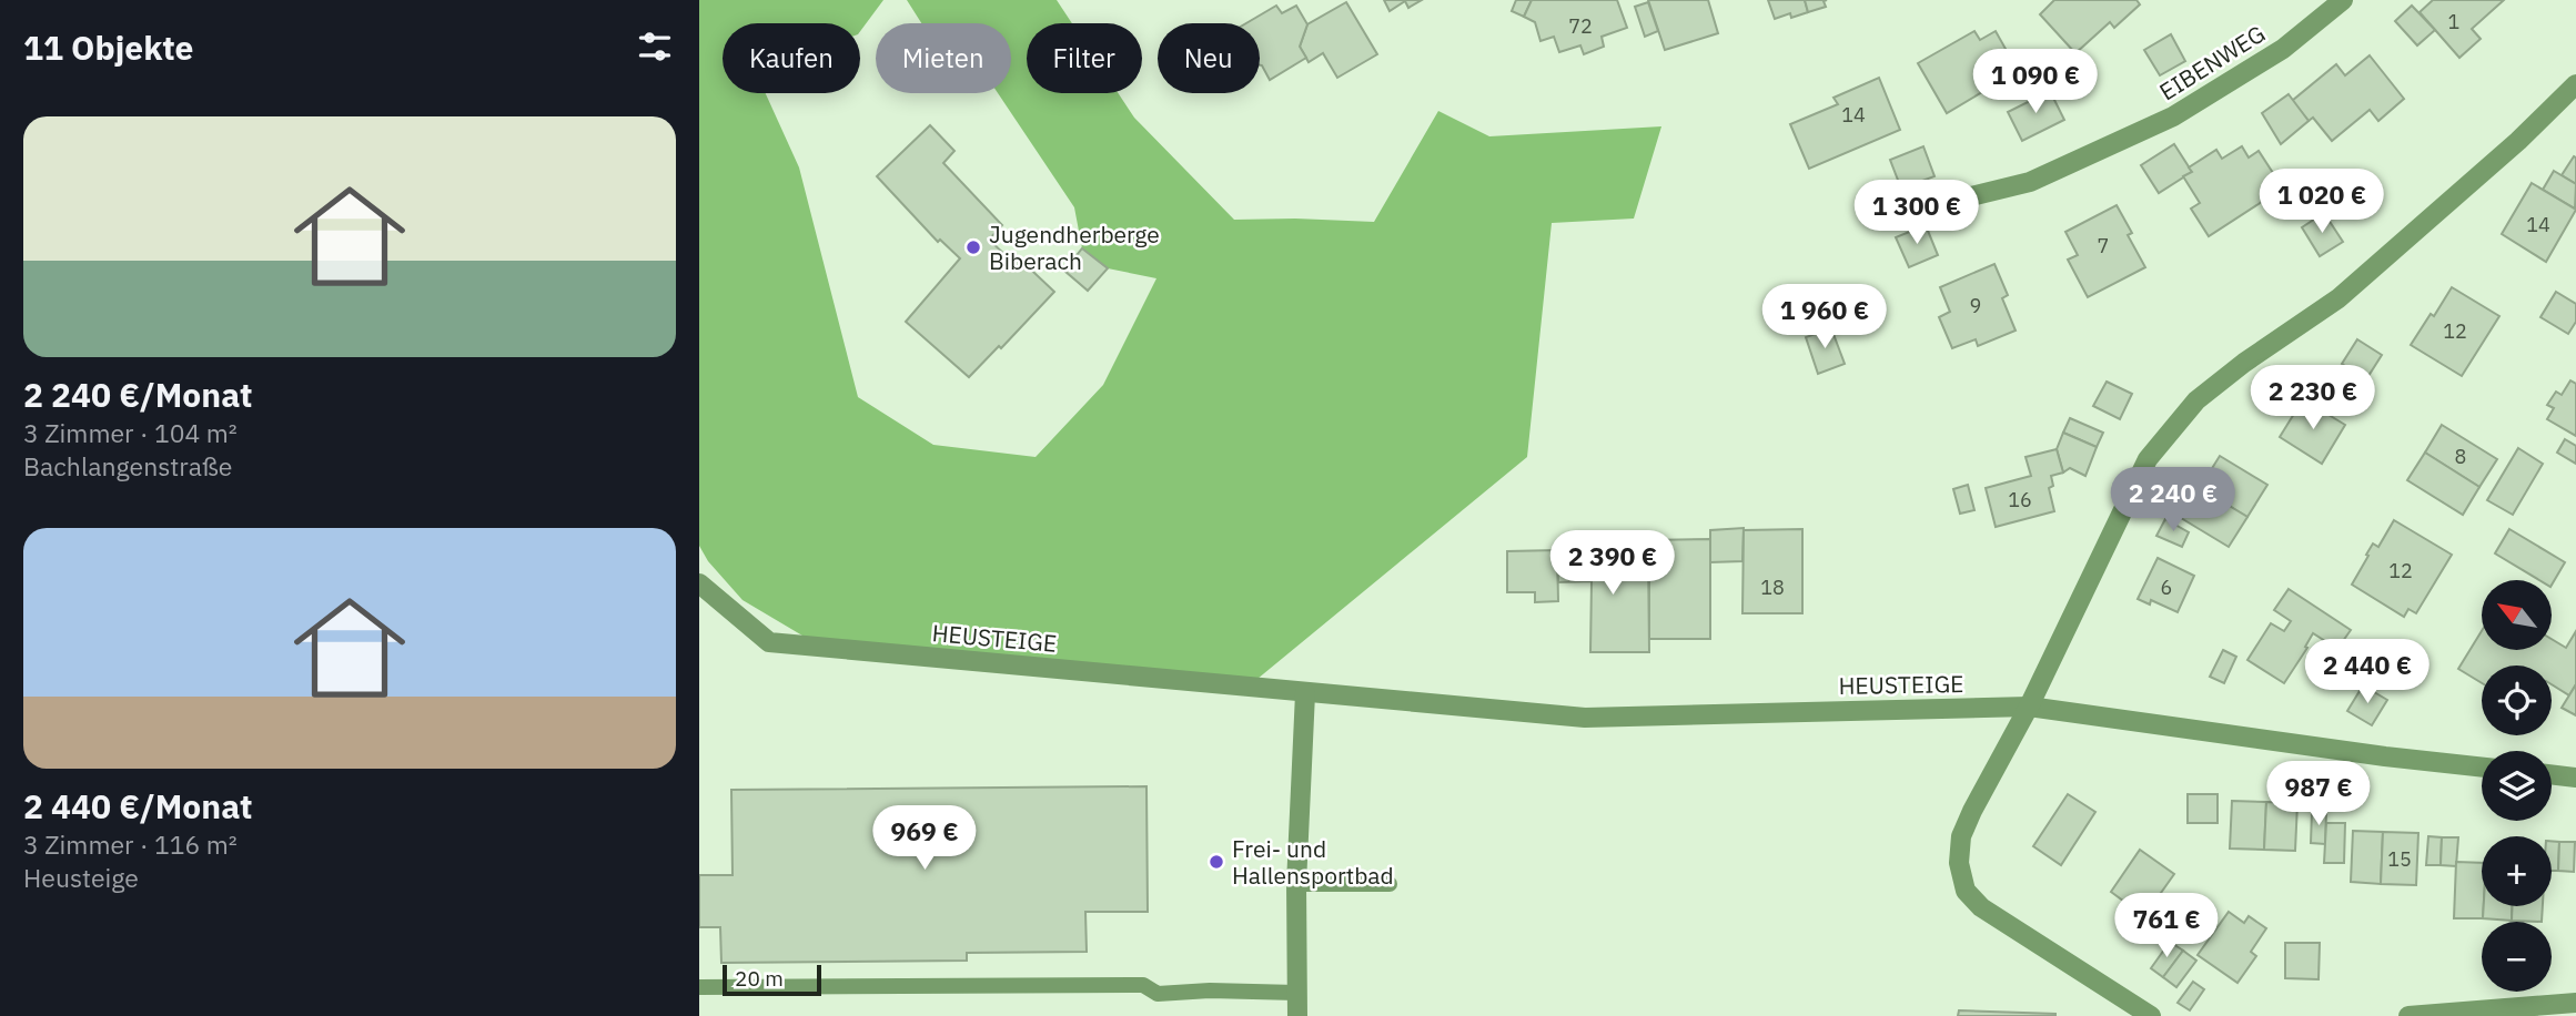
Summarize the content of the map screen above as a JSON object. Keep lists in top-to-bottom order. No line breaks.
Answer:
{"streets":{"street":["EIBENWEG","HEUSTEIGE"]},"places":["Jugendherberge Biberach","Frei- und Hallensportbad"],"house_numbers":["1","72","14","14","7","9","12","8","16","12","18","6","15"],"scale_bar":"20 m","north":"top left","page":{"heading":"11 Objekte","chip":["Kaufen","Mieten","Filter","Neu"],"price":["1 090 €","1 020 €","1 300 €","1 960 €","2 230 €","2 240 €","2 390 €","2 440 €","987 €","969 €","761 €"],"list":[{"name":"2 240 €/Monat","note":"3 Zimmer · 104 m² · Bachlangenstraße"},{"name":"2 440 €/Monat","note":"3 Zimmer · 116 m² · Heusteige"}],"map_buttons":["+","−"],"scale":"20 m"}}
